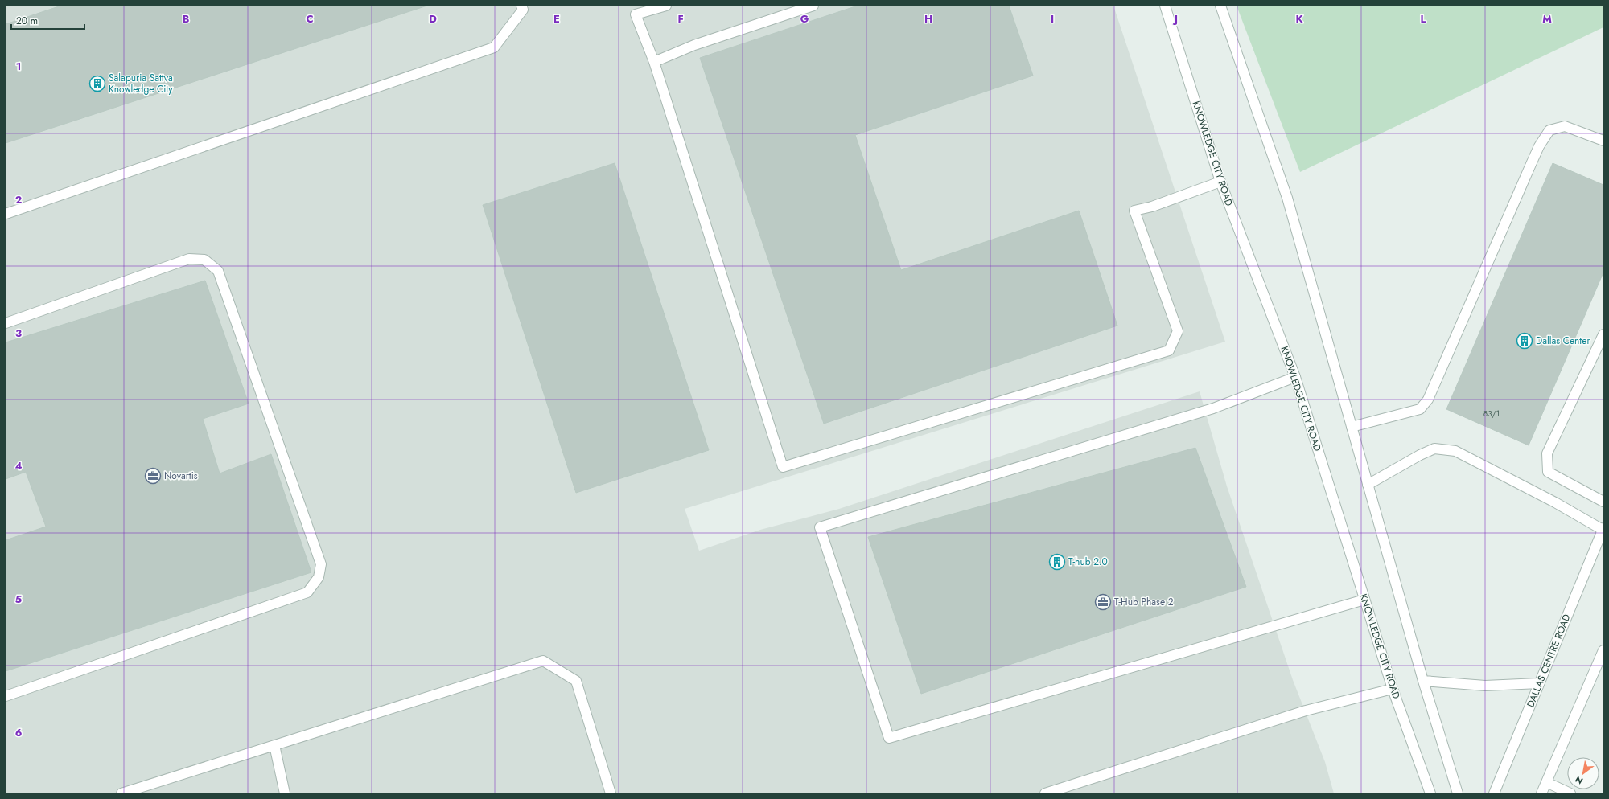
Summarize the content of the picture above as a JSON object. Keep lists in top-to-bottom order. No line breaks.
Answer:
{"streets":{"street":["KNOWLEDGE CITY ROAD","DALLAS CENTRE ROAD"]},"places":{"building":["Salapuria Sattva Knowledge City","Dallas Center","T-hub 2.0"],"office":["Novartis","T-Hub Phase 2"]},"house_numbers":["83/1"],"scale_bar":"20 m","north":"bottom left","grid":{"columns":["B","C","D","E","F","G","H","I","J","K","L","M"],"rows":["1","2","3","4","5","6"]}}
